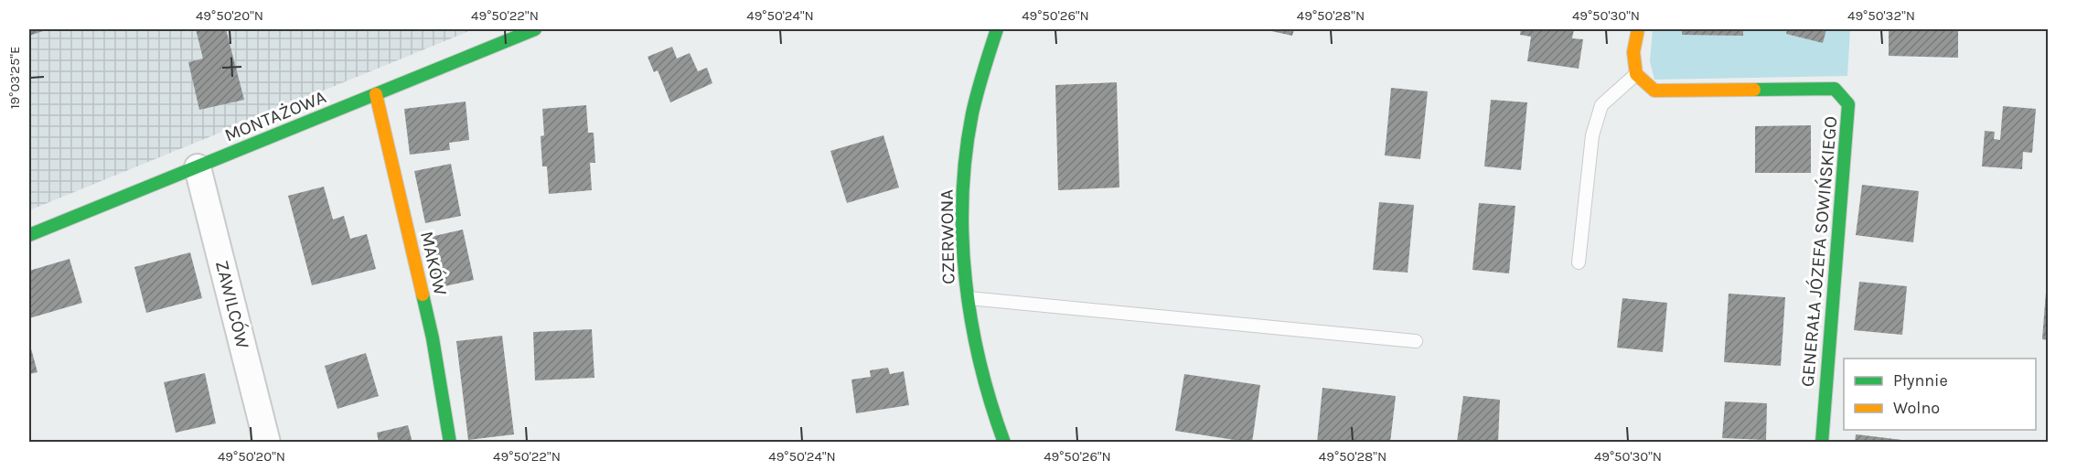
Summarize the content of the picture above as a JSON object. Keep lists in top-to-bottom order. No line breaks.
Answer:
{"streets":{"street":["MONTAŻOWA","CZERWONA","GENERAŁA JÓZEFA SOWIŃSKIEGO","MAKÓW","ZAWILCÓW"]},"crossings":[["MONTAŻOWA","MAKÓW"],["MONTAŻOWA","ZAWILCÓW"]],"legend":["Płynnie","Wolno"],"coordinates":["49°50'20\"N","49°50'22\"N","49°50'24\"N","49°50'26\"N","49°50'28\"N","49°50'30\"N","49°50'32\"N","19°03'25\"E"]}
